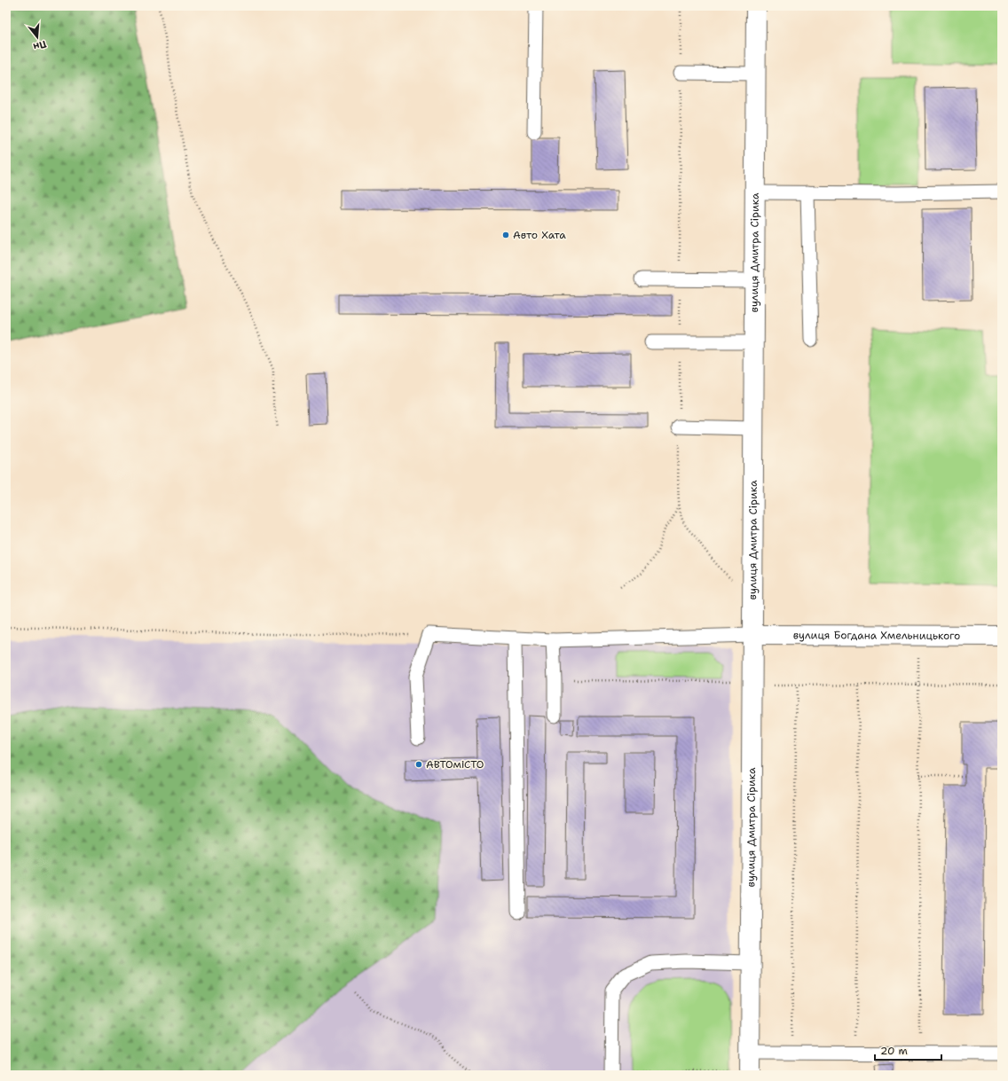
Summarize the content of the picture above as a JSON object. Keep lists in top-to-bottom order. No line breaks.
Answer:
{"streets":{"street":["вулиця Дмитра Сірика","вулиця Богдана Хмельницького"]},"crossings":[["вулиця Дмитра Сірика","вулиця Богдана Хмельницького"]],"places":["Авто Хата","АВТОміСТО"],"scale_bar":"20 m","north":"bottom"}
